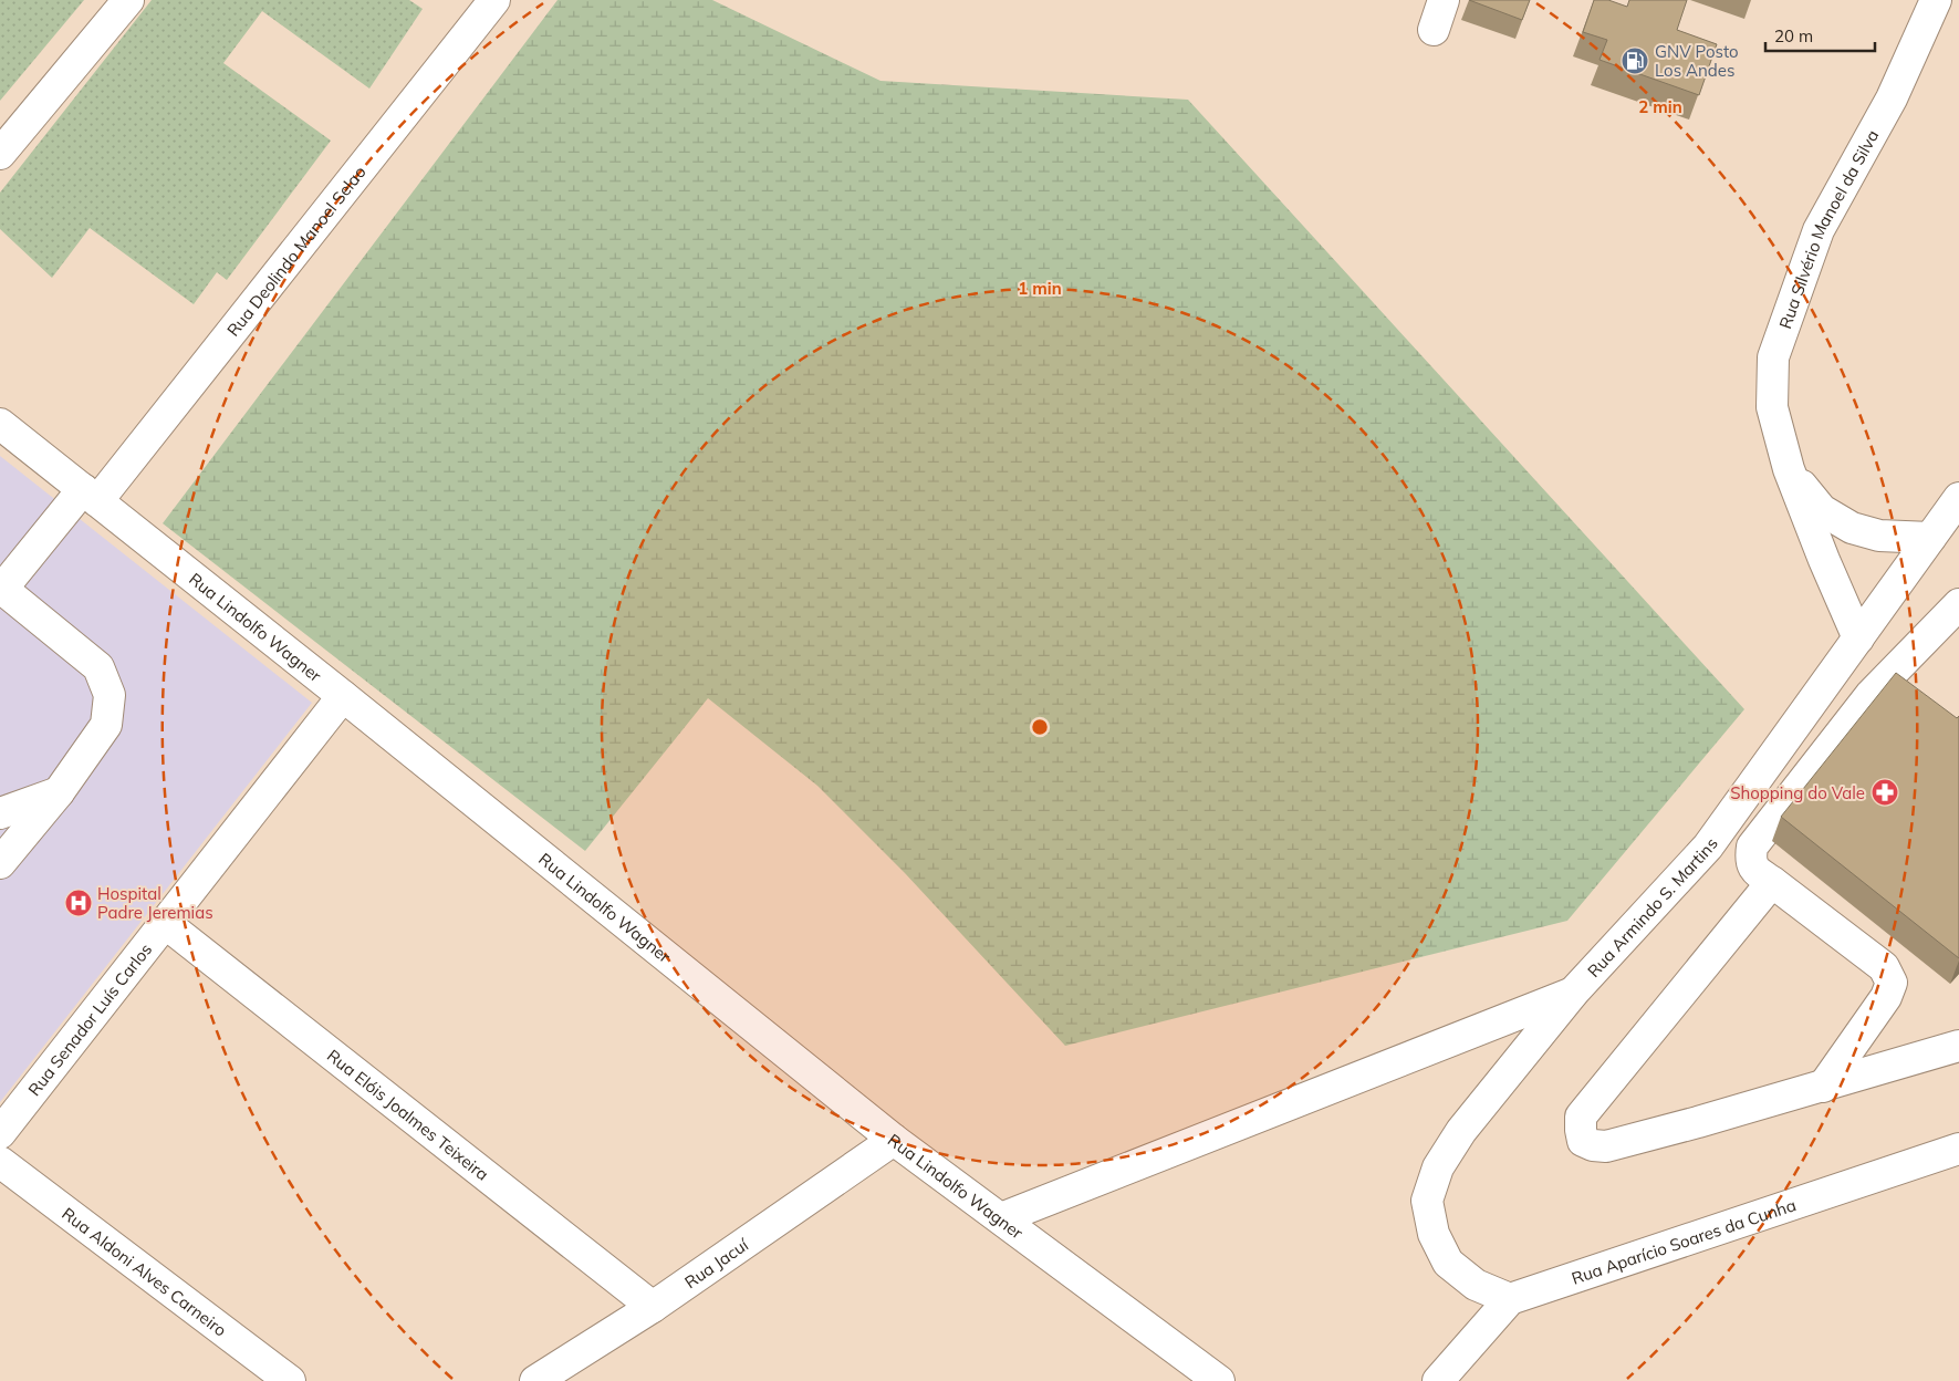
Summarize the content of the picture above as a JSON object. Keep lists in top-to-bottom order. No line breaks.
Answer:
{"streets":{"street":["Rua Silvério Manoel da Silva","Rua Deolindo Manoel Selao","Rua Lindolfo Wagner","Rua Armindo S. Martins","Rua Senador Luís Carlos","Rua Elóis Joalmes Teixeira","Rua Aparício Soares da Cunha","Rua Jacuí","Rua Aldoni Alves Carneiro"]},"crossings":[["Rua Silvério Manoel da Silva","Rua Armindo S. Martins"],["Rua Deolindo Manoel Selao","Rua Lindolfo Wagner"],["Rua Lindolfo Wagner","Rua Senador Luís Carlos"],["Rua Lindolfo Wagner","Rua Jacuí"],["Rua Armindo S. Martins","Rua Aparício Soares da Cunha"],["Rua Senador Luís Carlos","Rua Elóis Joalmes Teixeira"],["Rua Elóis Joalmes Teixeira","Rua Jacuí"]],"places":{"fuel station":["GNV Posto Los Andes"],"pharmacy":["Shopping do Vale"],"hospital":["Hospital Padre Jeremias"]},"scale_bar":"20 m","rings":["2 min","1 min"]}
